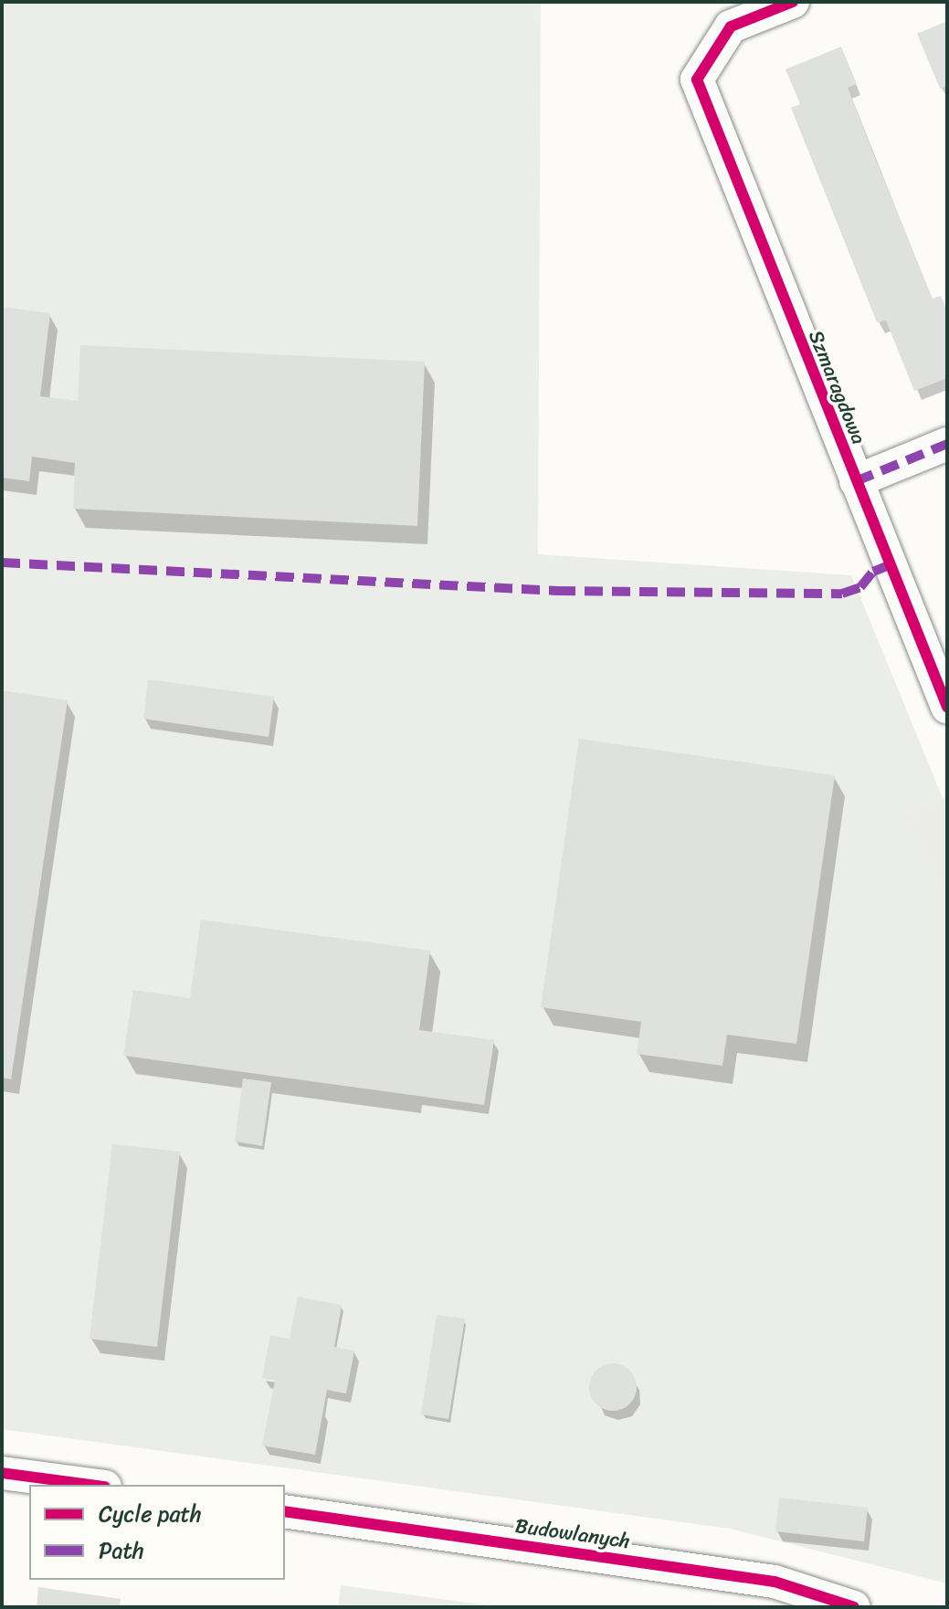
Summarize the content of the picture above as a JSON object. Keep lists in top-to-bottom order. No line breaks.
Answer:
{"streets":{"street":["Szmaragdowa","Budowlanych"]},"legend":["Cycle path","Path"]}
